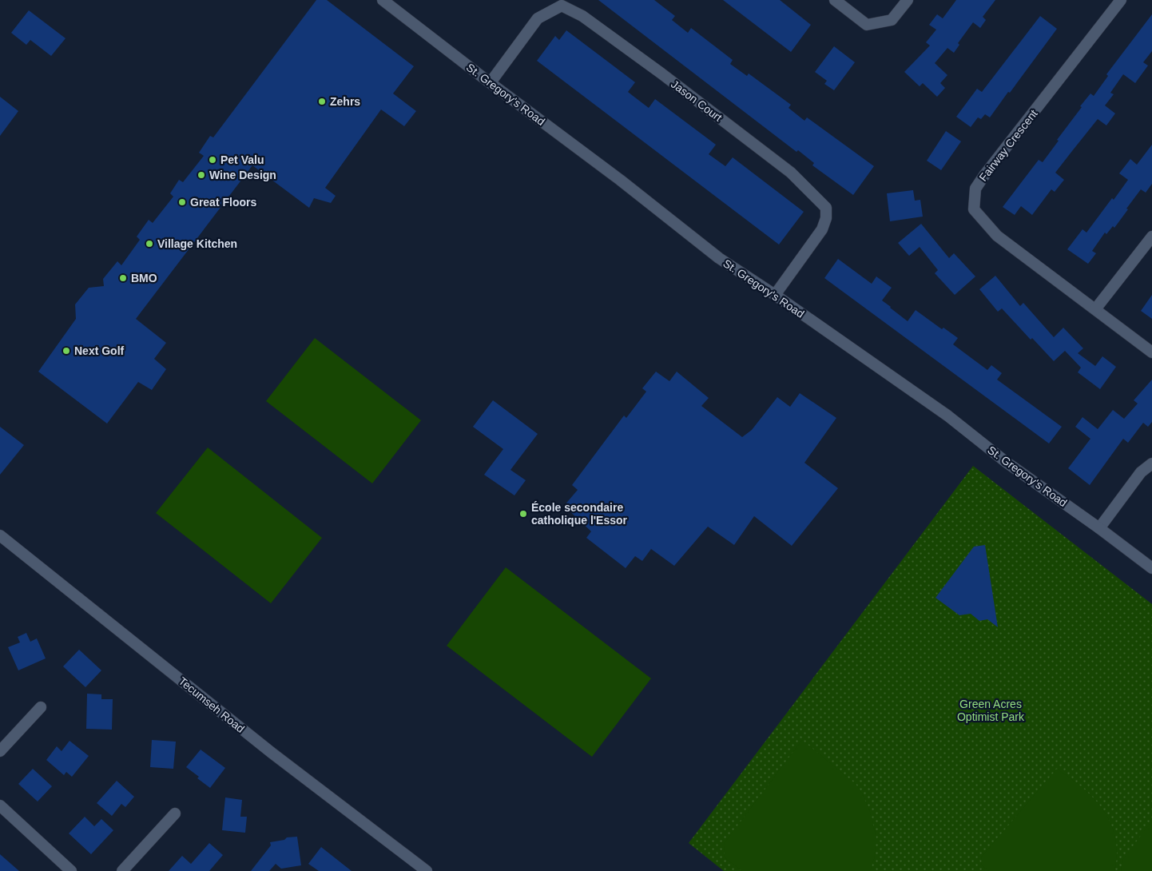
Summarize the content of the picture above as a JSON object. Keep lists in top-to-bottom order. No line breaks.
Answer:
{"streets":{"street":["St. Gregory's Road","Jason Court","Fairway Crescent","Tecumseh Road"]},"crossings":[["St. Gregory's Road","Jason Court"]],"parks":["Green Acres Optimist Park"],"places":["Zehrs","Pet Valu","Wine Design","Great Floors","Village Kitchen","BMO","Next Golf","École secondaire catholique l'Essor"]}
